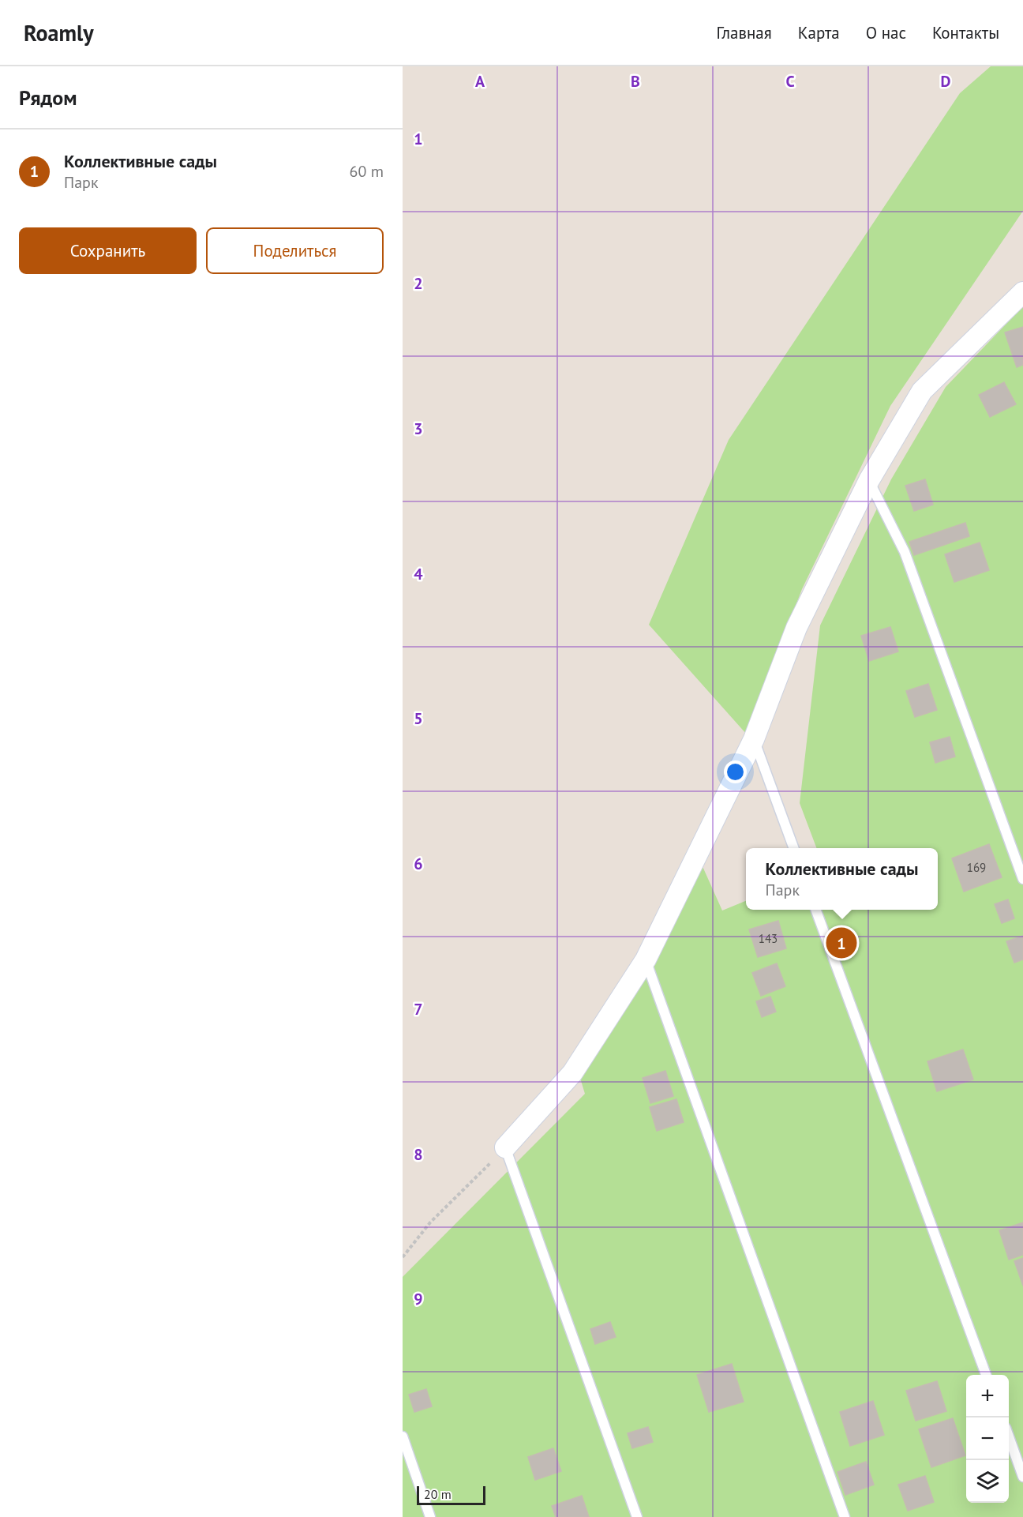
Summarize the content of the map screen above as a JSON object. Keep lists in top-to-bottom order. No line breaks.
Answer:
{"house_numbers":["169","143"],"scale_bar":"20 m","page":{"header":"Roamly","nav":["Главная","Карта","О нас","Контакты"],"heading":"Рядом","list":[{"mark":"1","name":"Коллективные сады","note":"Парк","value":"60 m"}],"buttons":["Сохранить","Поделиться"],"popup":["Коллективные сады","Парк"],"pins":"1","map_buttons":["+","−"],"scale":"20 m"},"grid":{"columns":["A","B","C","D"],"rows":["1","2","3","4","5","6","7","8","9"]}}
